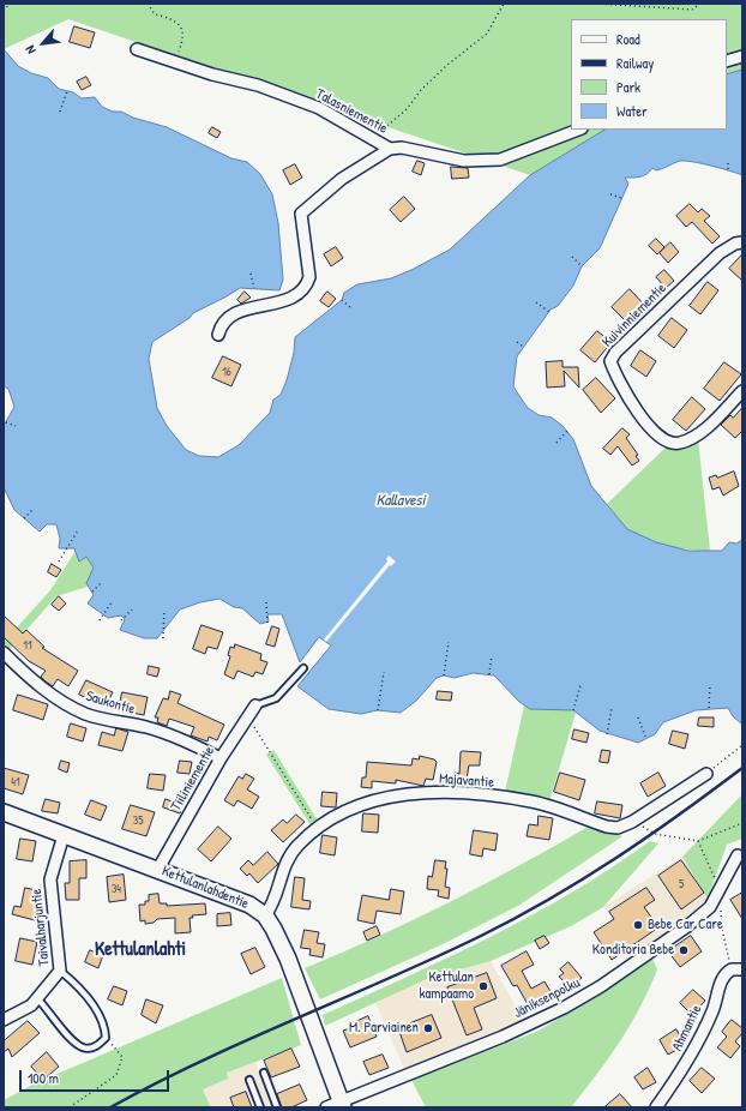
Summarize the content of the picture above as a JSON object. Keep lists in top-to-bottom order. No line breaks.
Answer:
{"streets":{"street":["Talasniementie","Kuivinniementie","Saukontie","Tiiliniementie","Majavantie","Kettulanlahdentie","Taivalharjuntie","Jäniksenpolku","Ahmantie"]},"crossings":[["Saukontie","Tiiliniementie"],["Tiiliniementie","Kettulanlahdentie"],["Majavantie","Kettulanlahdentie"],["Kettulanlahdentie","Taivalharjuntie"],["Kettulanlahdentie","Jäniksenpolku"]],"districts":["Kettulanlahti"],"water":["Kallavesi"],"places":["Bebe Car Care","Konditoria Bebe","Kettulan kampaamo","M. Parviainen"],"house_numbers":["16","11","41","35","5","34"],"legend":["Road","Railway","Park","Water"],"scale_bar":"100 m","north":"bottom left"}
